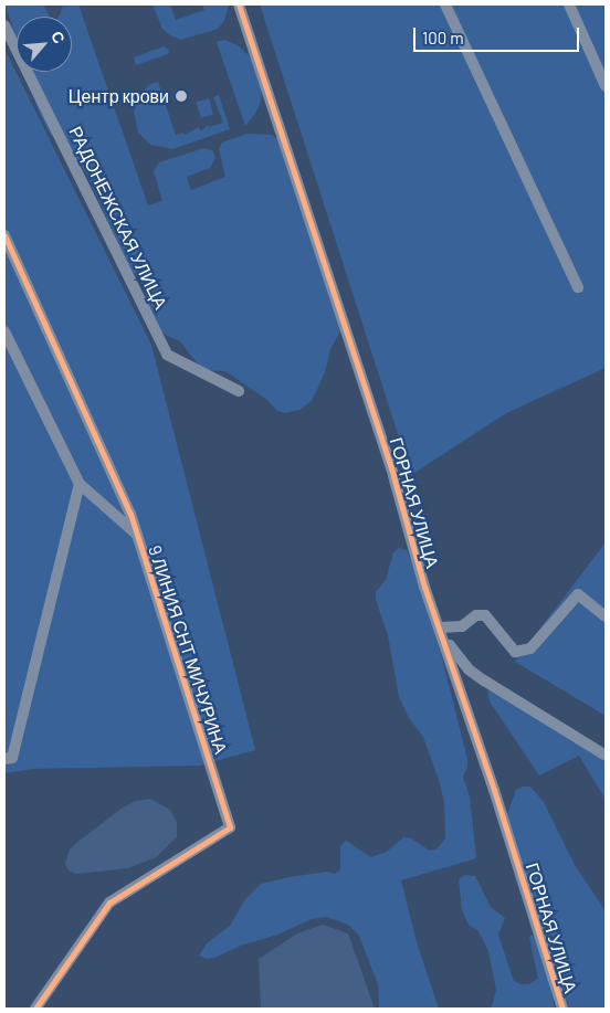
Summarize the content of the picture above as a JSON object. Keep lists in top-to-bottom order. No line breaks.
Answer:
{"streets":{"street":["РАДОНЕЖСКАЯ УЛИЦА","ГОРНАЯ УЛИЦА","9 ЛИНИЯ СНТ МИЧУРИНА"]},"places":["Центр крови"],"scale_bar":"100 m","north":"top right"}
